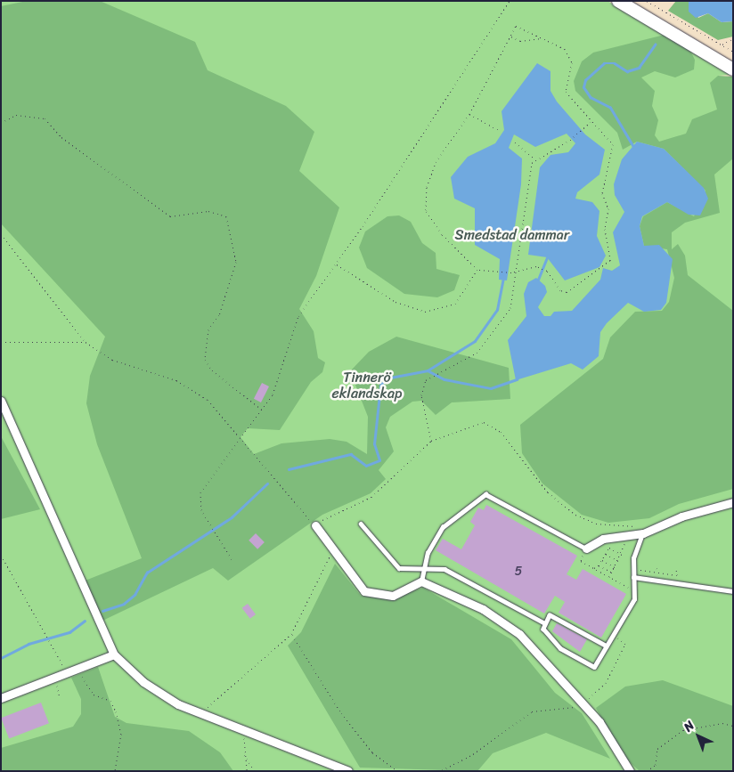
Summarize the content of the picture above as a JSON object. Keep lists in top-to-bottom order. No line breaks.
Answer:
{"parks":["Smedstad dammar","Tinnerö eklandskap"],"house_numbers":["5"],"north":"top left"}
